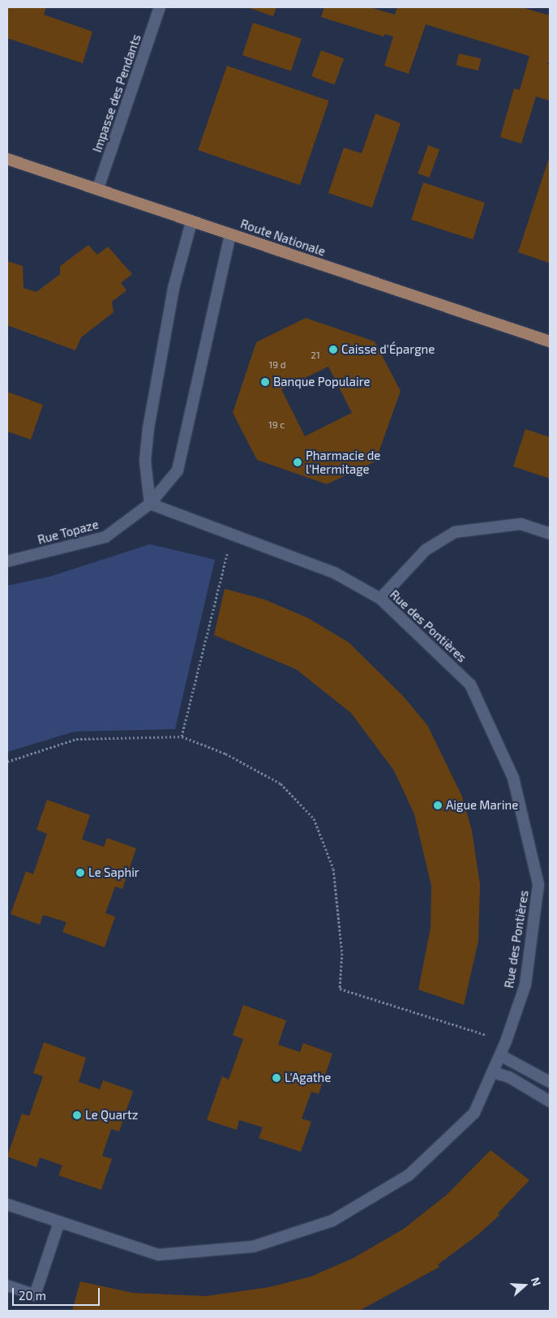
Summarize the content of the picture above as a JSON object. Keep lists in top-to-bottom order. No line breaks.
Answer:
{"streets":{"main road":["Route Nationale"],"street":["Impasse des Pendants","Rue Topaze","Rue des Pontières"]},"crossings":[["Impasse des Pendants","Route Nationale"],["Route Nationale","Rue Topaze"],["Rue Topaze","Rue des Pontières"]],"places":["Caisse d'Épargne","Banque Populaire","Pharmacie de l'Hermitage","Aigue Marine","Le Saphir","L'Agathe","Le Quartz"],"house_numbers":["21","19 d","19 c"],"scale_bar":"20 m","north":"right"}
